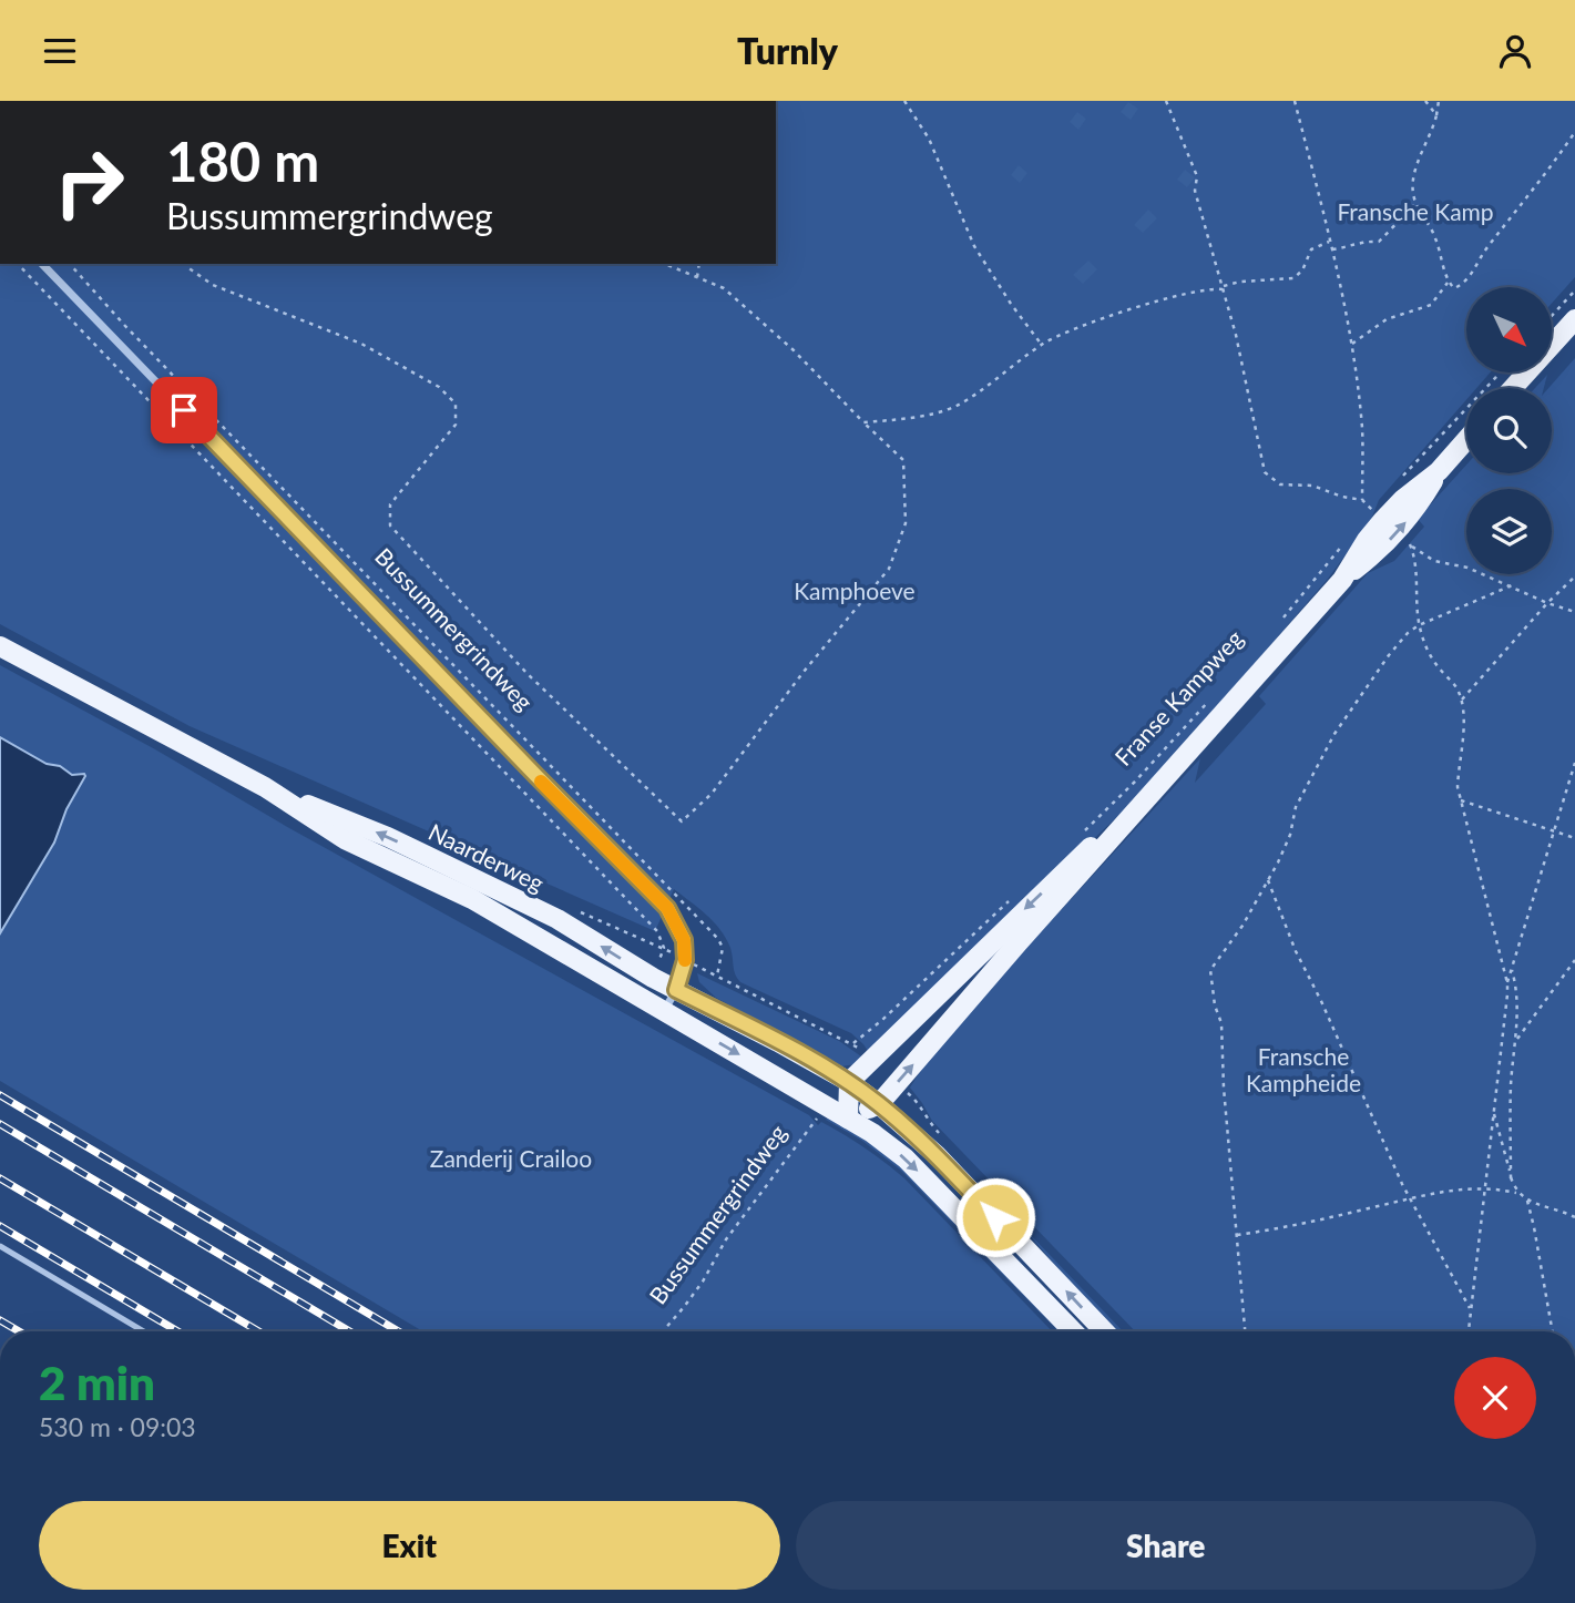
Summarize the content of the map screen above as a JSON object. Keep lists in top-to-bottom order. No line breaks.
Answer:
{"streets":{"main road":["Franse Kampweg","Naarderweg"],"street":["Bussummergrindweg"]},"crossings":[["Bussummergrindweg","Naarderweg"]],"parks":["Fransche Kamp","Kamphoeve","Fransche Kampheide","Zanderij Crailoo"],"north":"bottom right","page":{"header":"Turnly","turn":["180 m","Bussummergrindweg"],"heading":["2 min","530 m · 09:03"],"buttons":["Exit","Share"]}}
